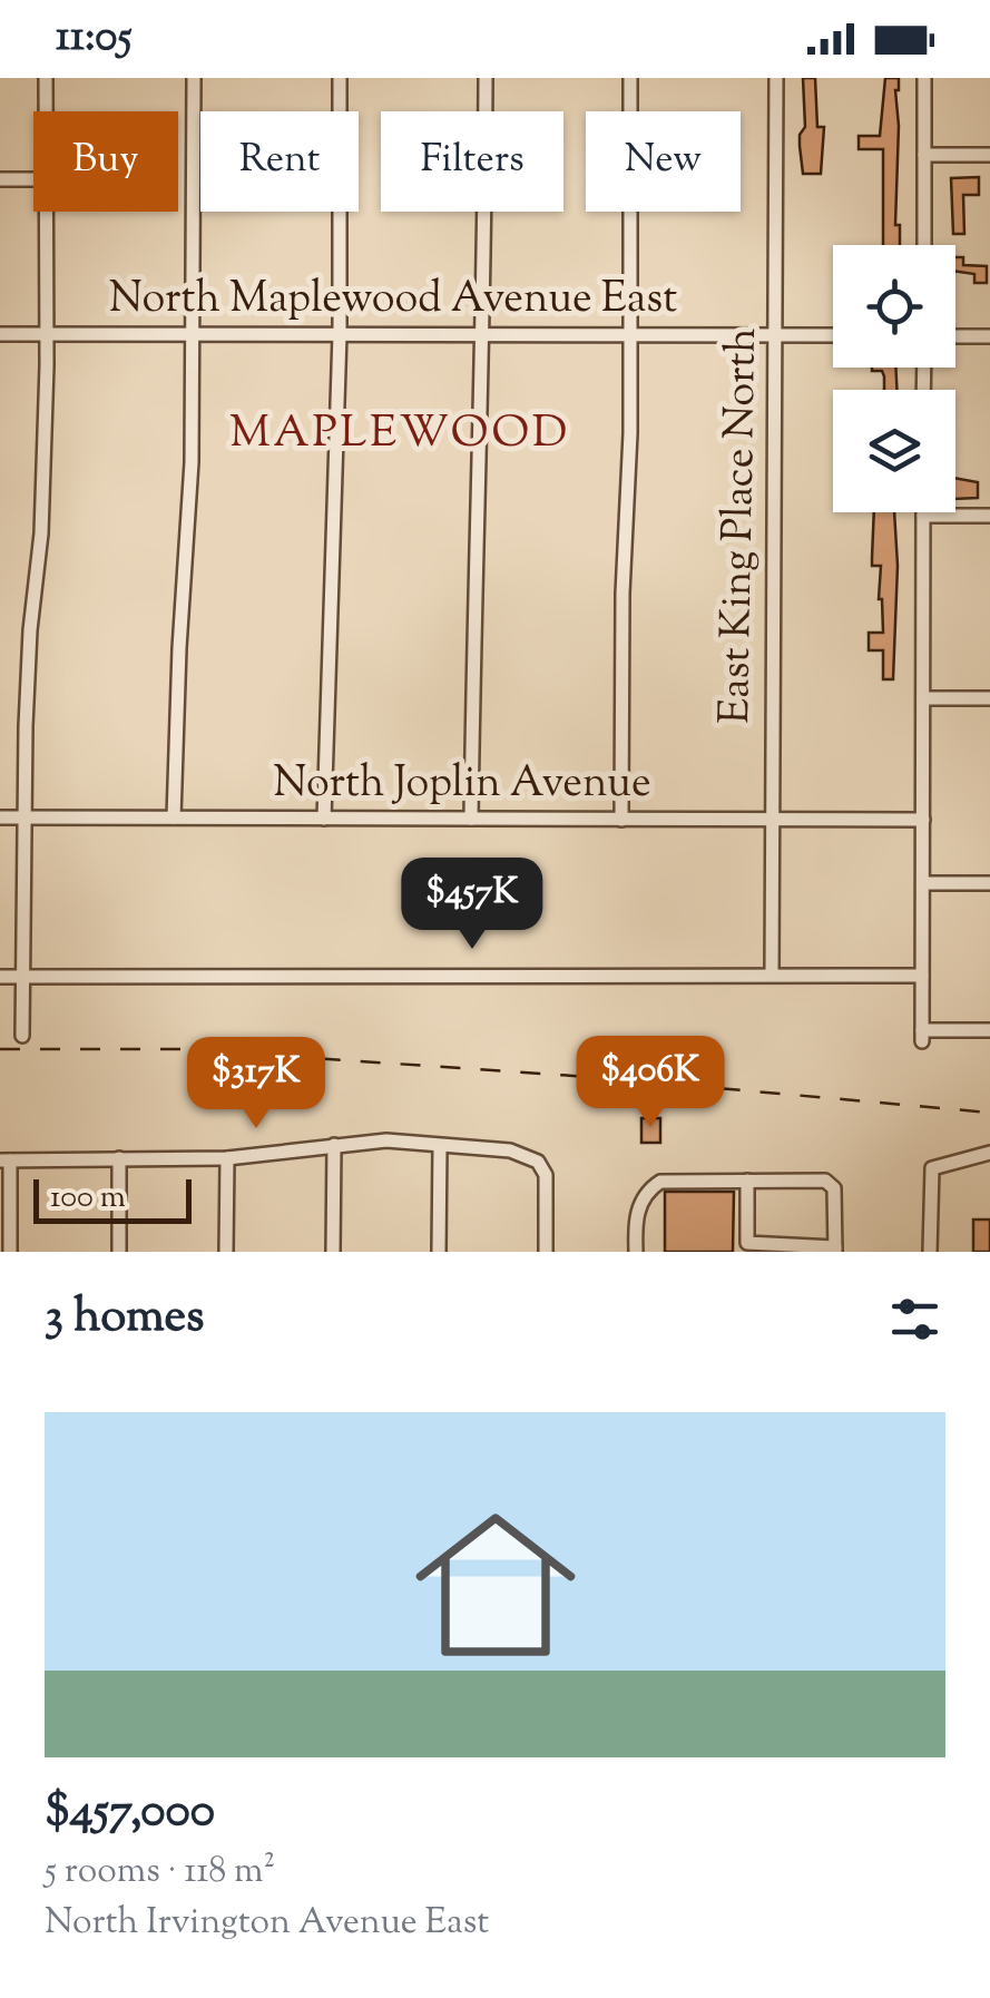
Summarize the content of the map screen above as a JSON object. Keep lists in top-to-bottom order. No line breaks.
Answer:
{"streets":{"street":["North Maplewood Avenue East","East King Place North","North Joplin Avenue"]},"crossings":[["North Maplewood Avenue East","East King Place North"],["East King Place North","North Joplin Avenue"]],"districts":["MAPLEWOOD"],"scale_bar":"100 m","page":{"status":"11:05","chip":["Buy","Rent","Filters","New"],"price":["$457K","$406K","$317K"],"scale":"100 m","heading":"3 homes","list":[{"name":"$457,000","note":"5 rooms · 118 m² · North Irvington Avenue East"}]}}
